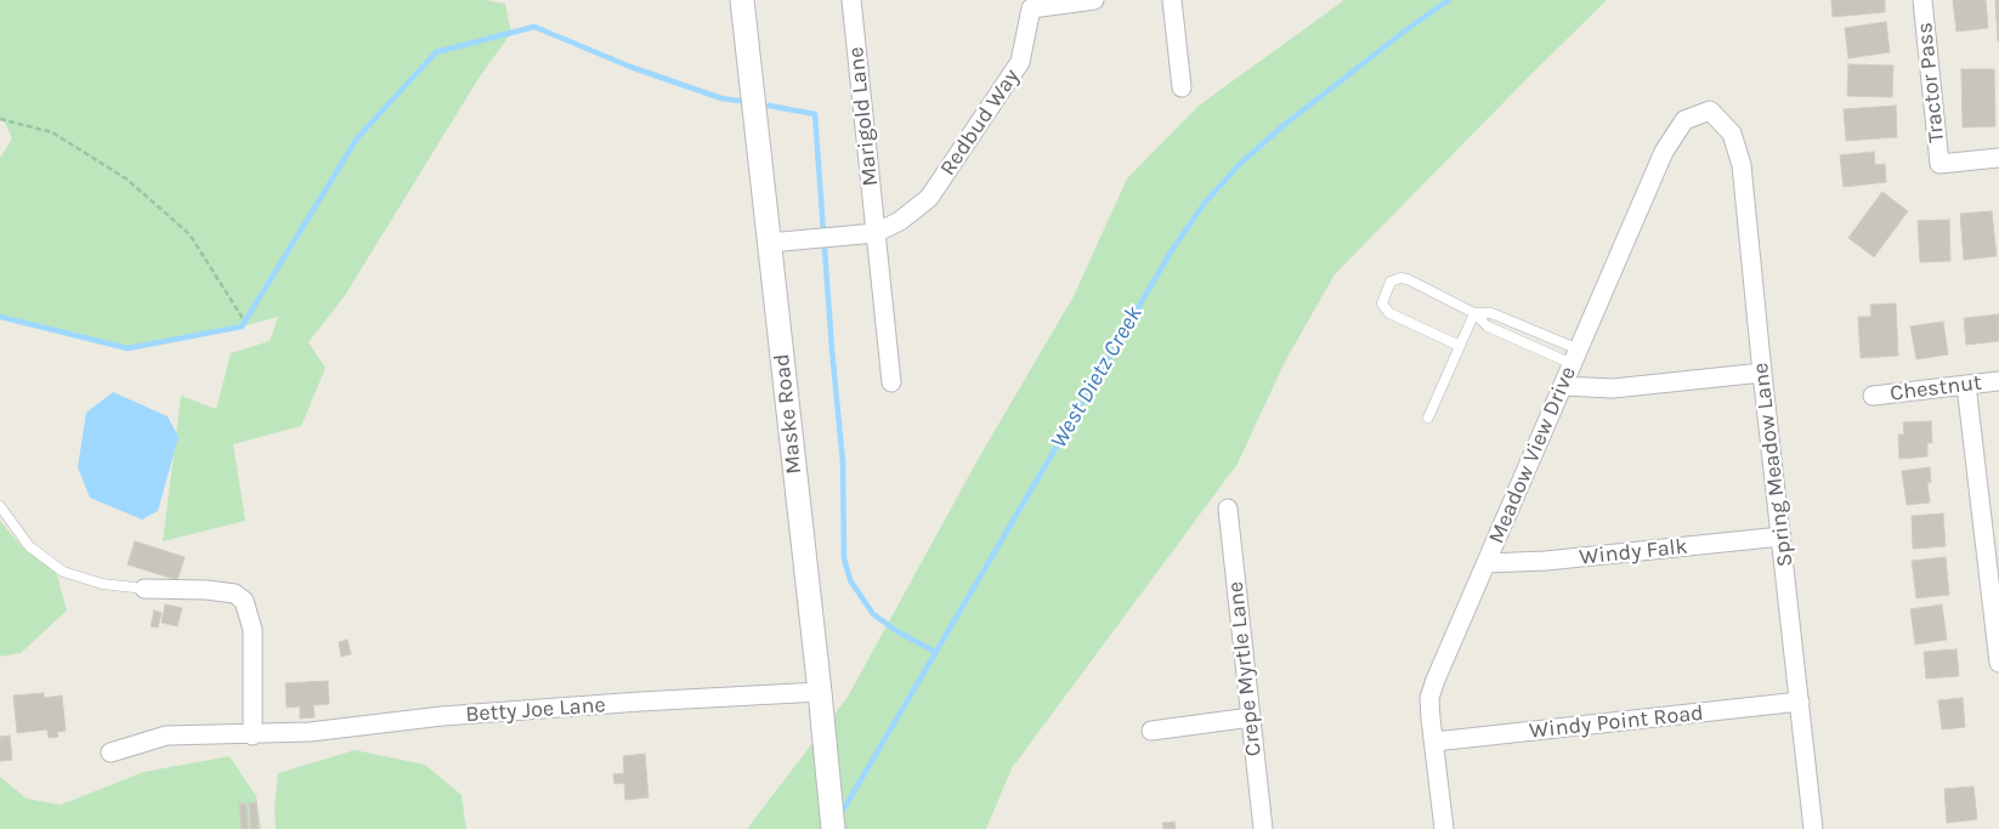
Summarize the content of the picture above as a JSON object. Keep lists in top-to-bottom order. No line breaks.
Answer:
{"streets":{"street":["Tractor Pass","Marigold Lane","Redbud Way","Chestnut","Maske Road","Meadow View Drive","Spring Meadow Lane","Windy Falk","Crepe Myrtle Lane","Betty Joe Lane","Windy Point Road"]},"crossings":[["Marigold Lane","Redbud Way"],["Maske Road","Betty Joe Lane"],["Meadow View Drive","Spring Meadow Lane"],["Meadow View Drive","Windy Falk"],["Meadow View Drive","Windy Point Road"],["Spring Meadow Lane","Windy Falk"],["Spring Meadow Lane","Windy Point Road"]],"water":["West Dietz Creek"]}
